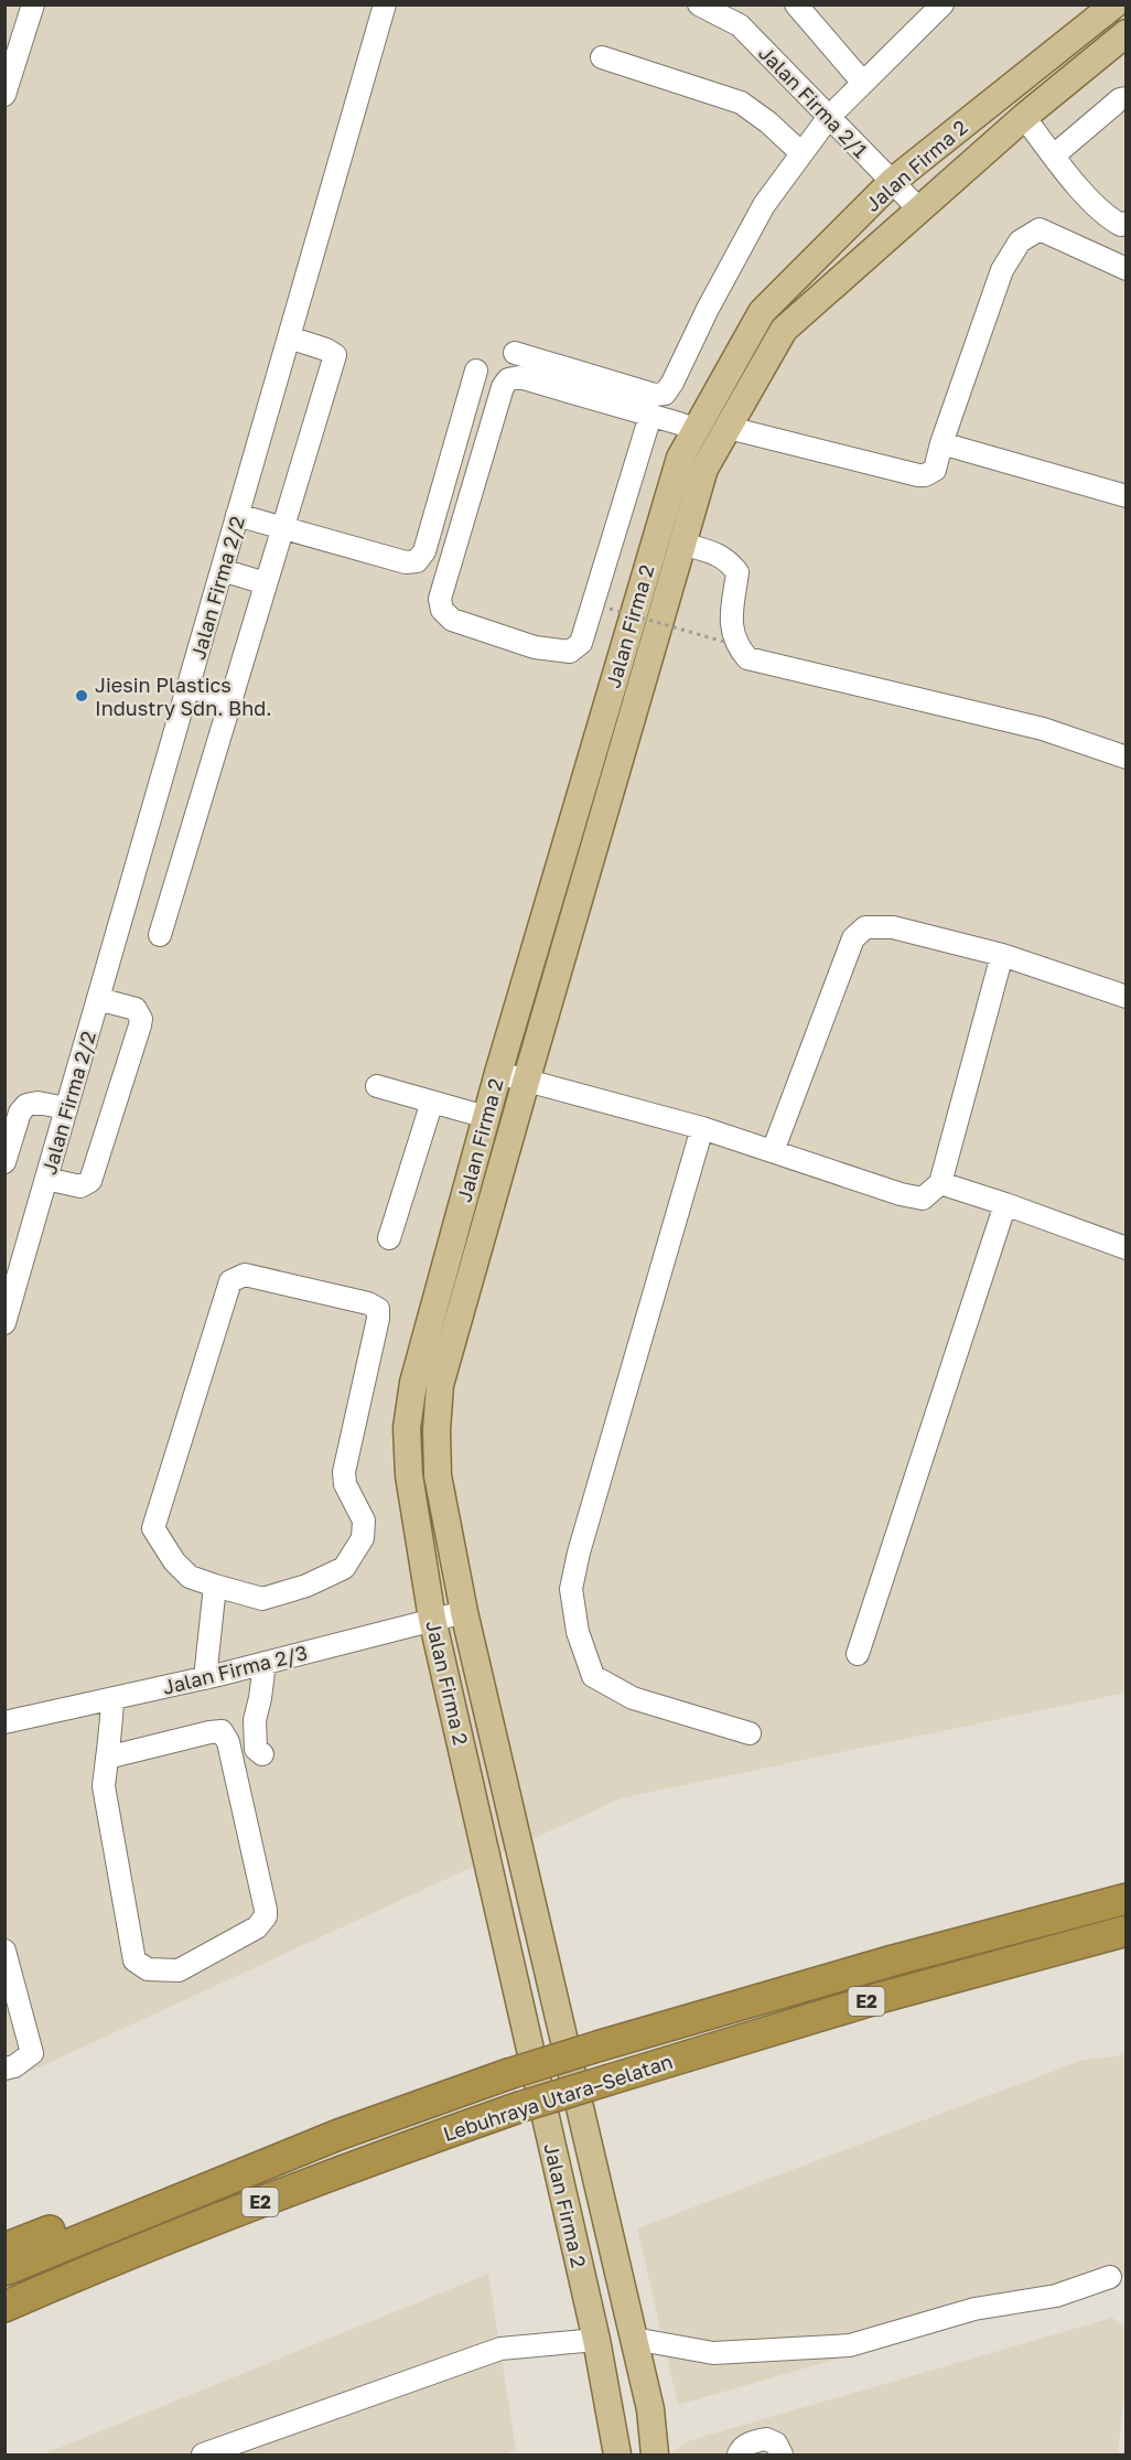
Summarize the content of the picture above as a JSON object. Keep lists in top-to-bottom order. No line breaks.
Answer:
{"streets":{"highway":["E2","Lebuhraya Utara–Selatan"],"main road":["Jalan Firma 2"],"street":["Jalan Firma 2/1","Jalan Firma 2/2","Jalan Firma 2/3"]},"crossings":[["Jalan Firma 2/1","Jalan Firma 2"],["Jalan Firma 2","Jalan Firma 2/3"]],"places":["Jiesin Plastics Industry Sdn. Bhd."]}
